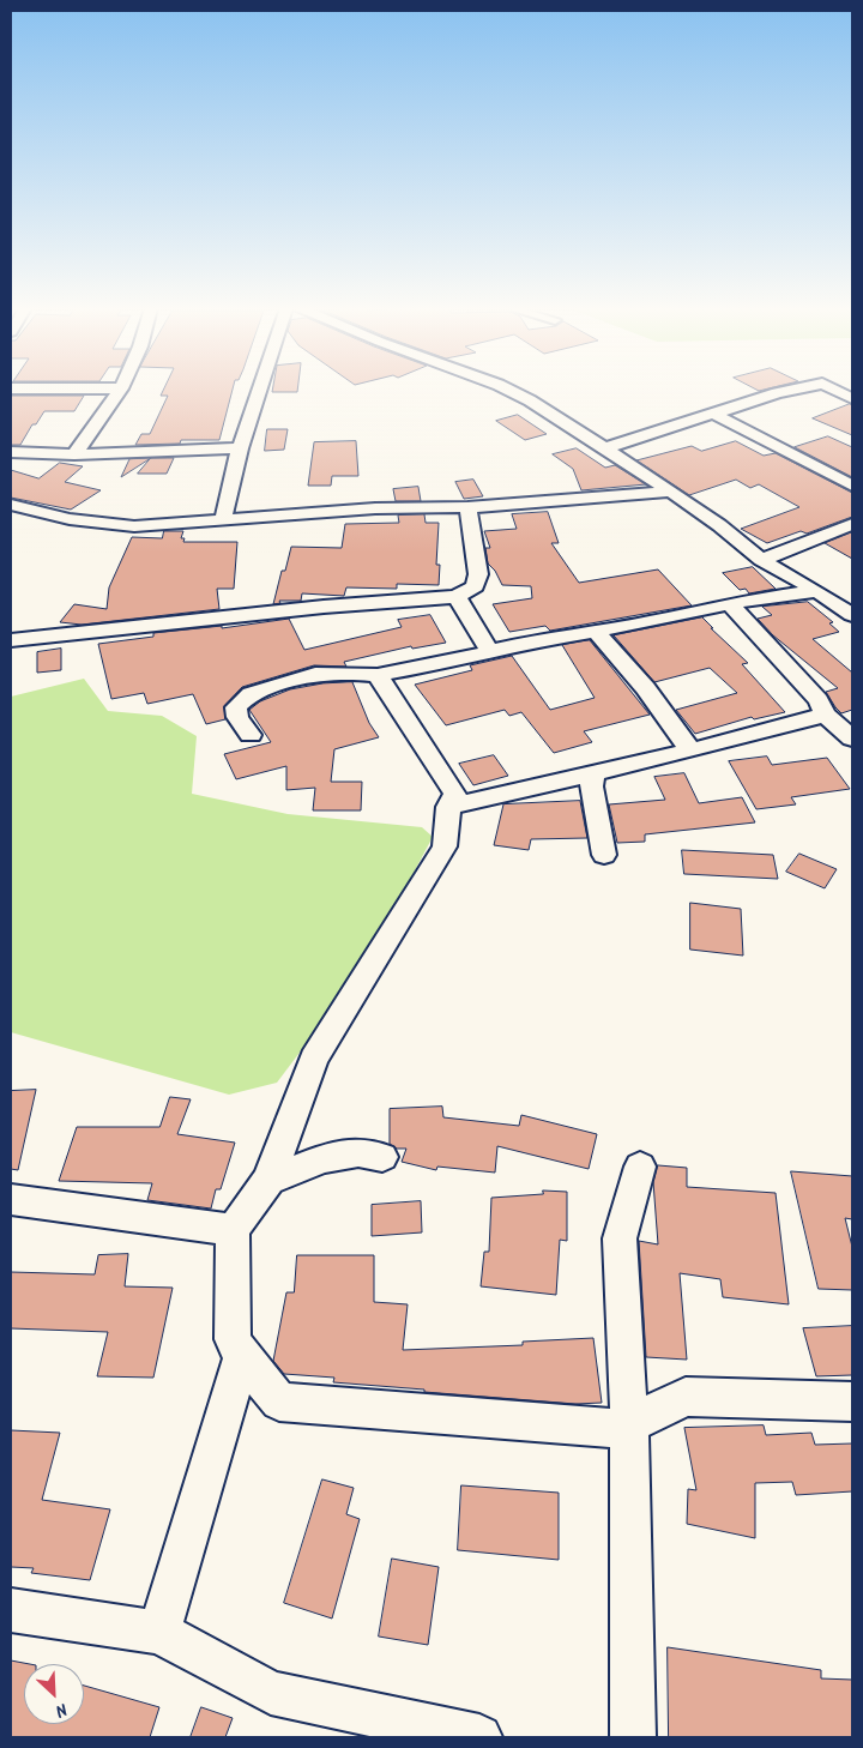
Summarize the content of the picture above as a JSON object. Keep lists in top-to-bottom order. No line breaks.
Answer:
{"north":"bottom right"}
